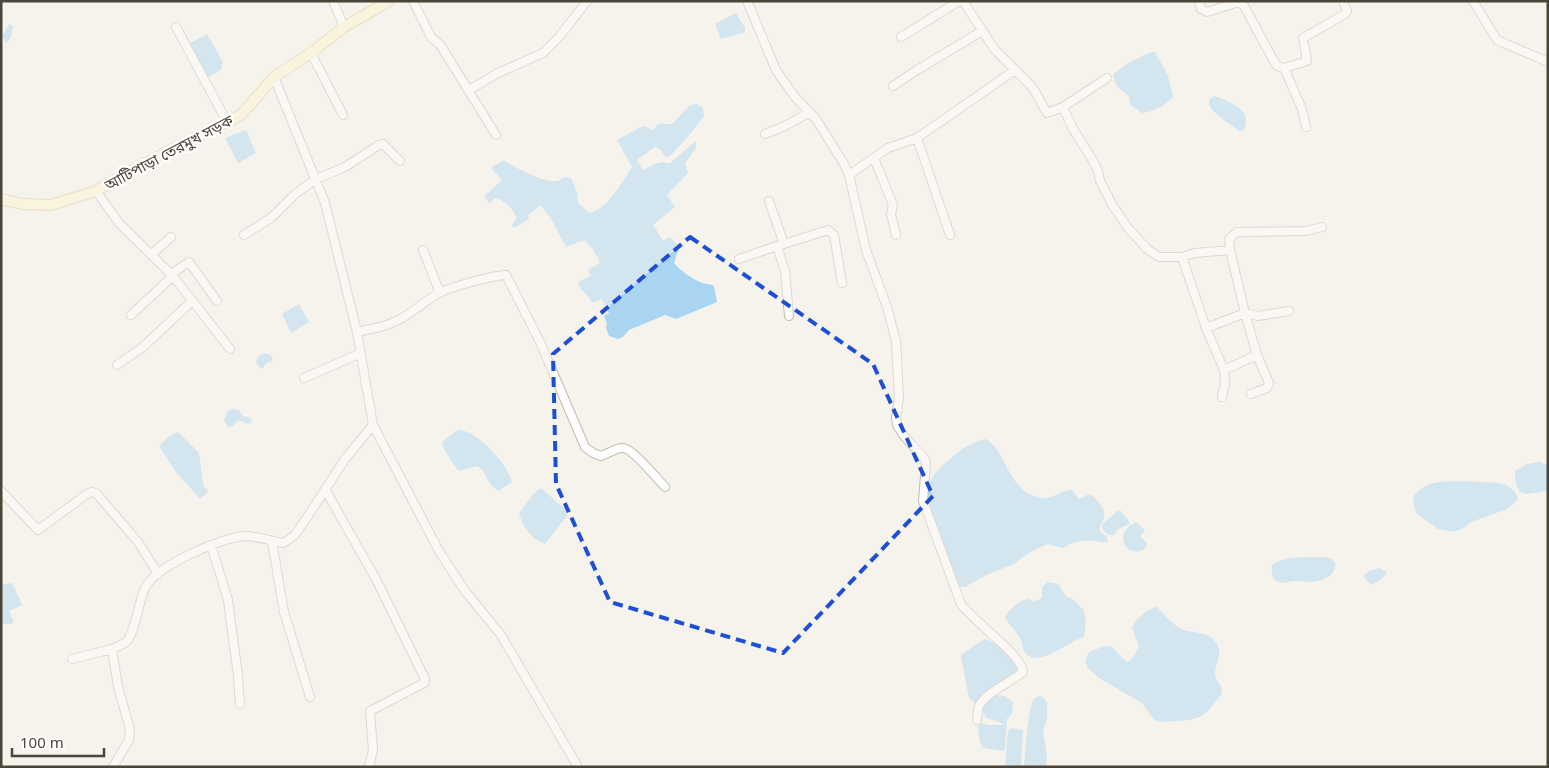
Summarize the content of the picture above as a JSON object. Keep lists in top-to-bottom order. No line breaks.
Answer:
{"streets":{"main road":["আটিপাড়া তেরমুখ সড়ক"]},"scale_bar":"100 m"}
